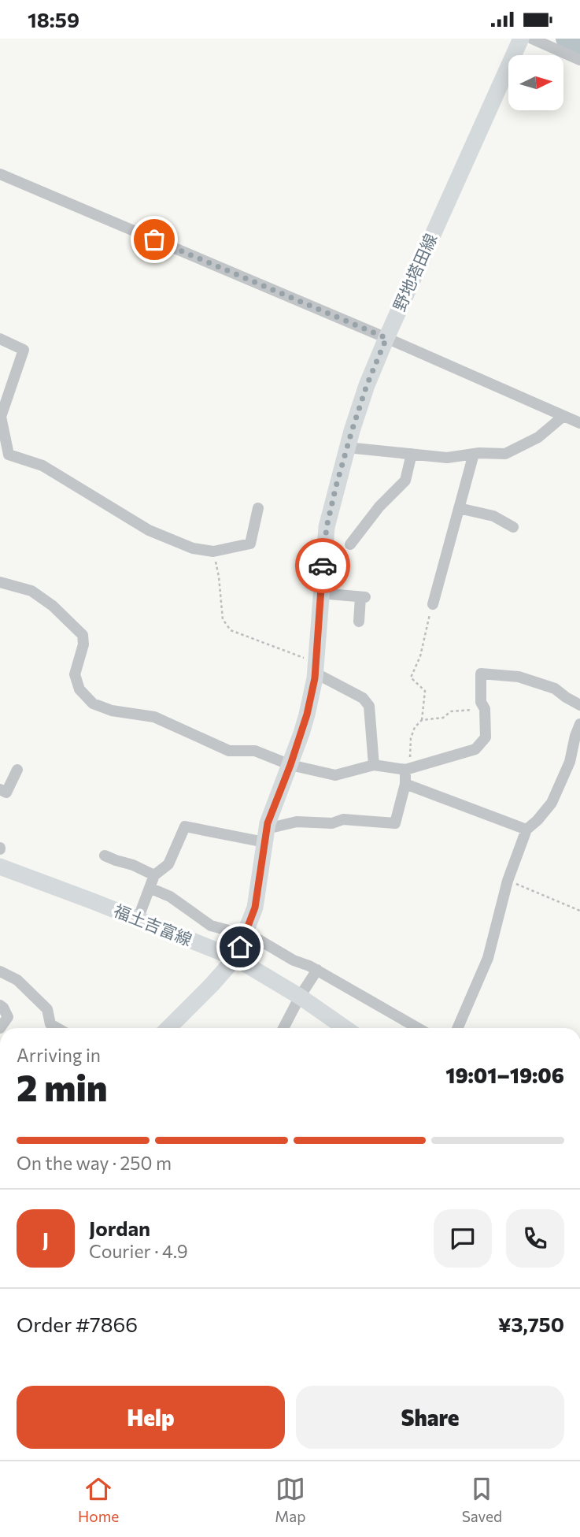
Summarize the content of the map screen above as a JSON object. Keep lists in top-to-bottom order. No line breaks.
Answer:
{"streets":{"main road":["野地塔田線","福土吉富線"]},"crossings":[["野地塔田線","福土吉富線"]],"north":"right","page":{"status":"18:59","heading":["2 min","Arriving in","19:01–19:06"],"panel":["Jordan","Courier · 4.9","Order #7866","¥3,750"],"bar":"On the way · 250 m","round":"J","buttons":["Help","Share"],"tabs":["Home","Map","Saved"]}}
